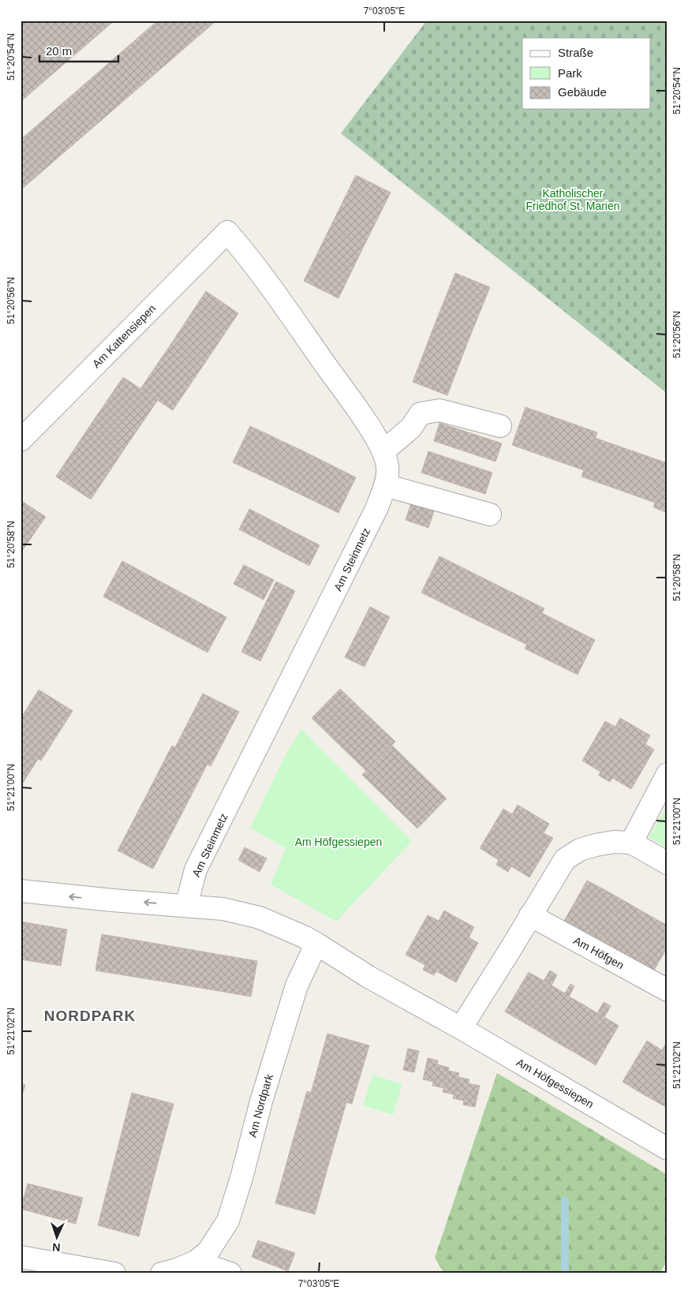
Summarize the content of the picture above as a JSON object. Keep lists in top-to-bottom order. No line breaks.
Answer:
{"streets":{"street":["Am Kattensiepen","Am Steinmetz","Am Höfgen","Am Höfgessiepen","Am Nordpark"]},"crossings":[["Am Kattensiepen","Am Steinmetz"],["Am Steinmetz","Am Höfgessiepen"],["Am Höfgessiepen","Am Nordpark"]],"districts":["NORDPARK"],"parks":["Katholischer Friedhof St. Marien","Am Höfgessiepen"],"legend":["Straße","Park","Gebäude"],"scale_bar":"20 m","north":"bottom","coordinates":["7°03'05\"E","51°20'54\"N","51°20'56\"N","51°20'58\"N","51°21'00\"N","51°21'02\"N"]}
